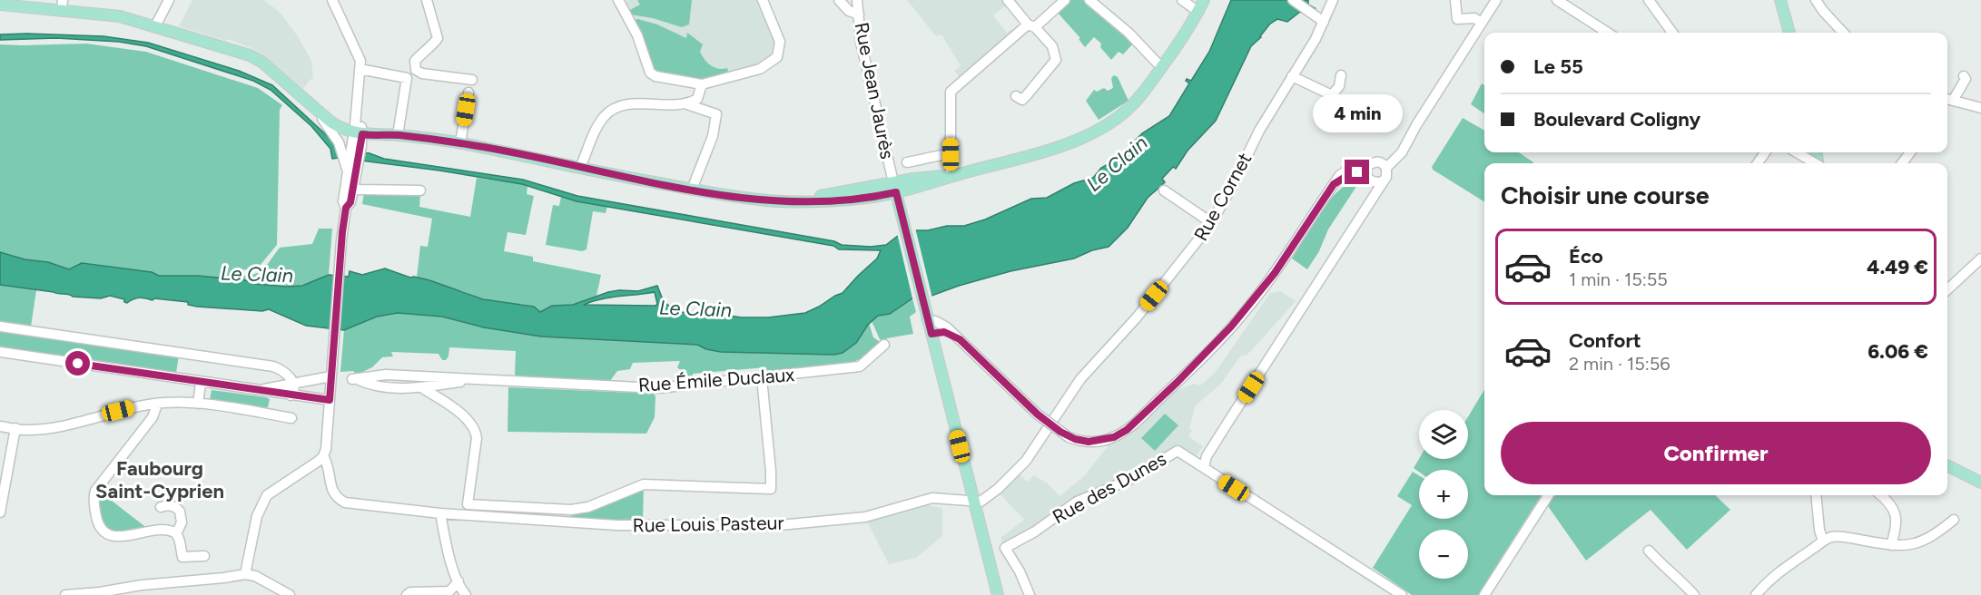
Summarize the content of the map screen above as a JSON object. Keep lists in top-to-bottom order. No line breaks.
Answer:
{"streets":{"street":["Rue Jean Jaurès","Rue Cornet","Rue Émile Duclaux","Rue des Dunes","Rue Louis Pasteur"]},"crossings":[["Rue Cornet","Rue Louis Pasteur"]],"districts":["Faubourg Saint-Cyprien"],"water":["Le Clain"],"page":{"banner":["Le 55","Boulevard Coligny"],"bubble":"4 min","heading":"Choisir une course","list":[{"name":"Éco","note":"1 min · 15:55","value":"4.49 €"},{"name":"Confort","note":"2 min · 15:56","value":"6.06 €"}],"map_buttons":["+","−"],"buttons":"Confirmer"}}
